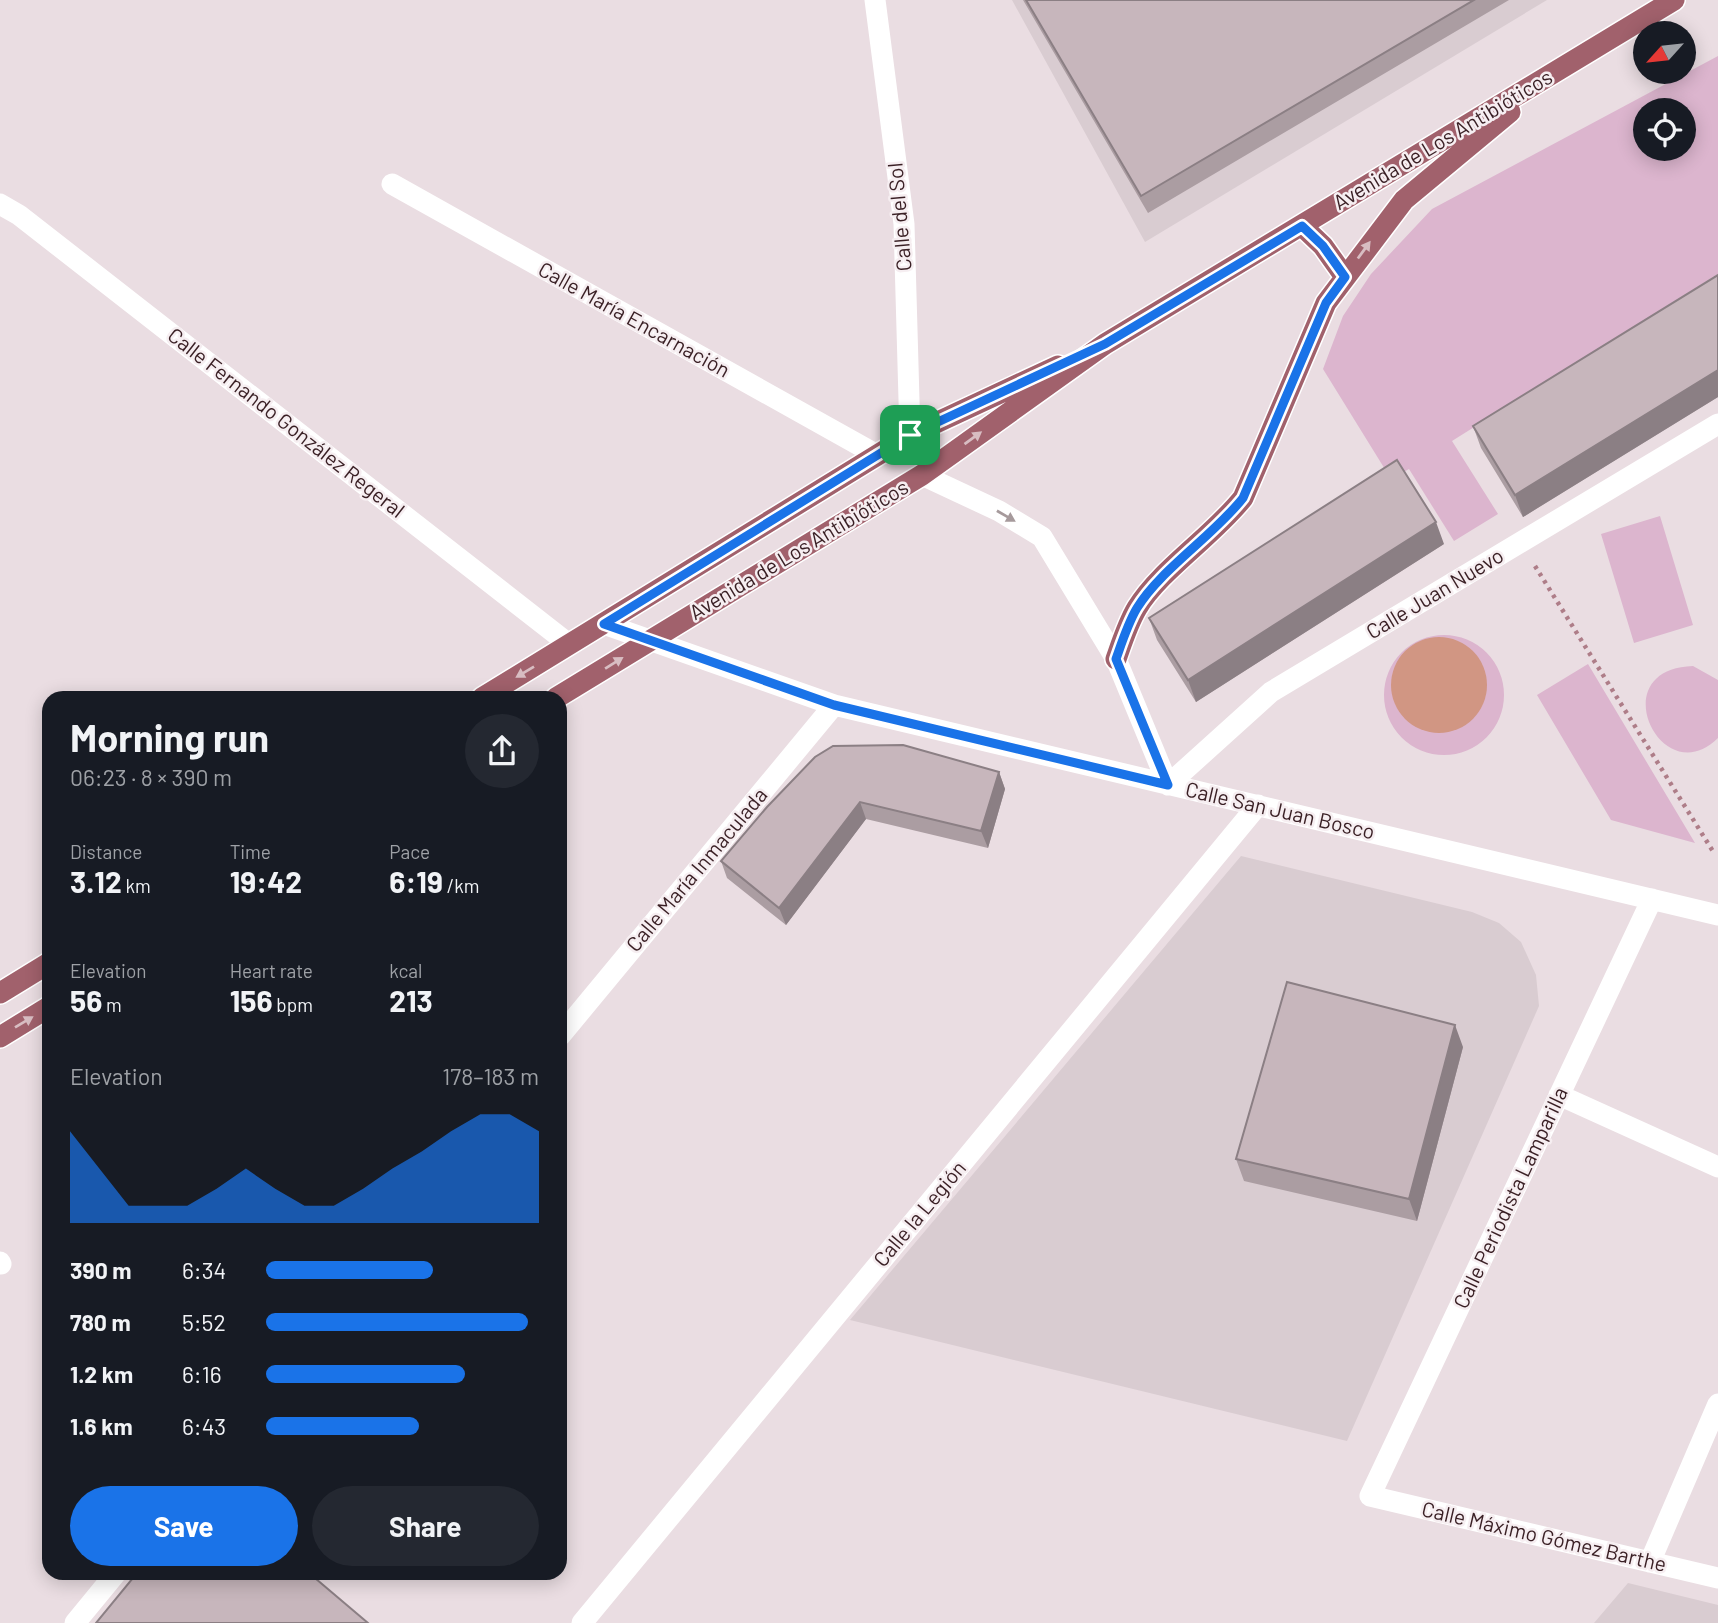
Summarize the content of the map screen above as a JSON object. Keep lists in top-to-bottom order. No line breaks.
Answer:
{"streets":{"main road":["Avenida de Los Antibióticos"],"street":["Calle del Sol","Calle María Encarnación","Calle Fernando González Regeral","Calle Juan Nuevo","Calle San Juan Bosco","Calle María Inmaculada","Calle Periodista Lamparilla","Calle la Legión","Calle Máximo Gómez Barthe"]},"crossings":[["Avenida de Los Antibióticos","Calle del Sol"],["Avenida de Los Antibióticos","Calle María Encarnación"],["Avenida de Los Antibióticos","Calle Fernando González Regeral"],["Avenida de Los Antibióticos","Calle San Juan Bosco"],["Calle Juan Nuevo","Calle San Juan Bosco"],["Calle San Juan Bosco","Calle María Inmaculada"],["Calle San Juan Bosco","Calle Periodista Lamparilla"],["Calle San Juan Bosco","Calle la Legión"],["Calle Periodista Lamparilla","Calle Máximo Gómez Barthe"]],"north":"bottom left","page":{"heading":["Morning run","06:23 · 8 × 390 m"],"stats":[["Distance","3.12 km"],["Time","19:42"],["Pace","6:19 /km"],["Elevation","56 m"],["Heart rate","156 bpm"],["kcal","213"]],"chart":["Elevation","178–183 m"],"list":[{"name":"390 m","note":"6:34"},{"name":"780 m","note":"5:52"},{"name":"1.2 km","note":"6:16"},{"name":"1.6 km","note":"6:43"}],"buttons":["Save","Share"]}}
